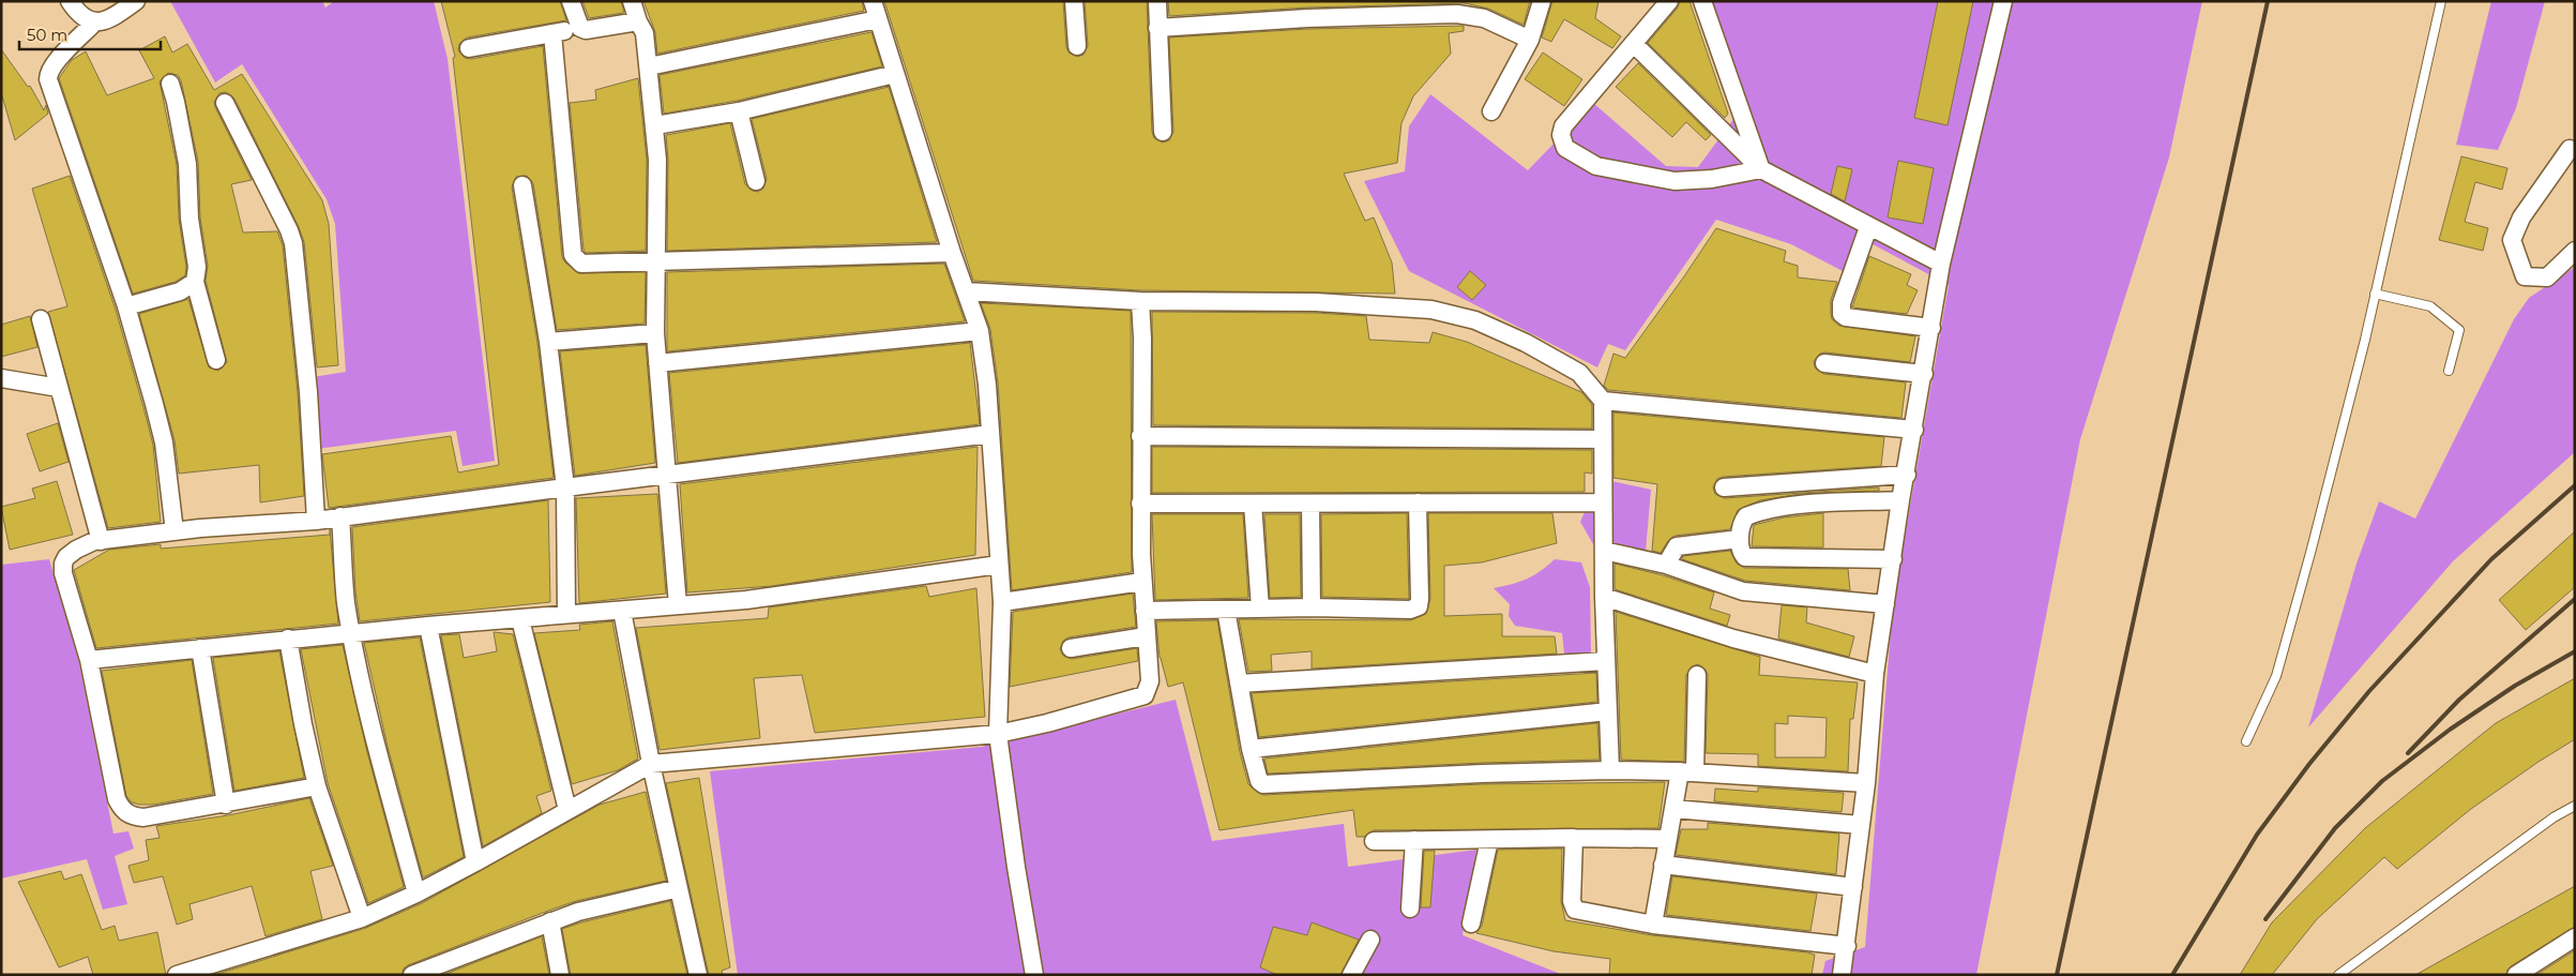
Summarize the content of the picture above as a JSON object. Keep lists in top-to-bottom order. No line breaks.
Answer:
{"scale_bar":"50 m"}
